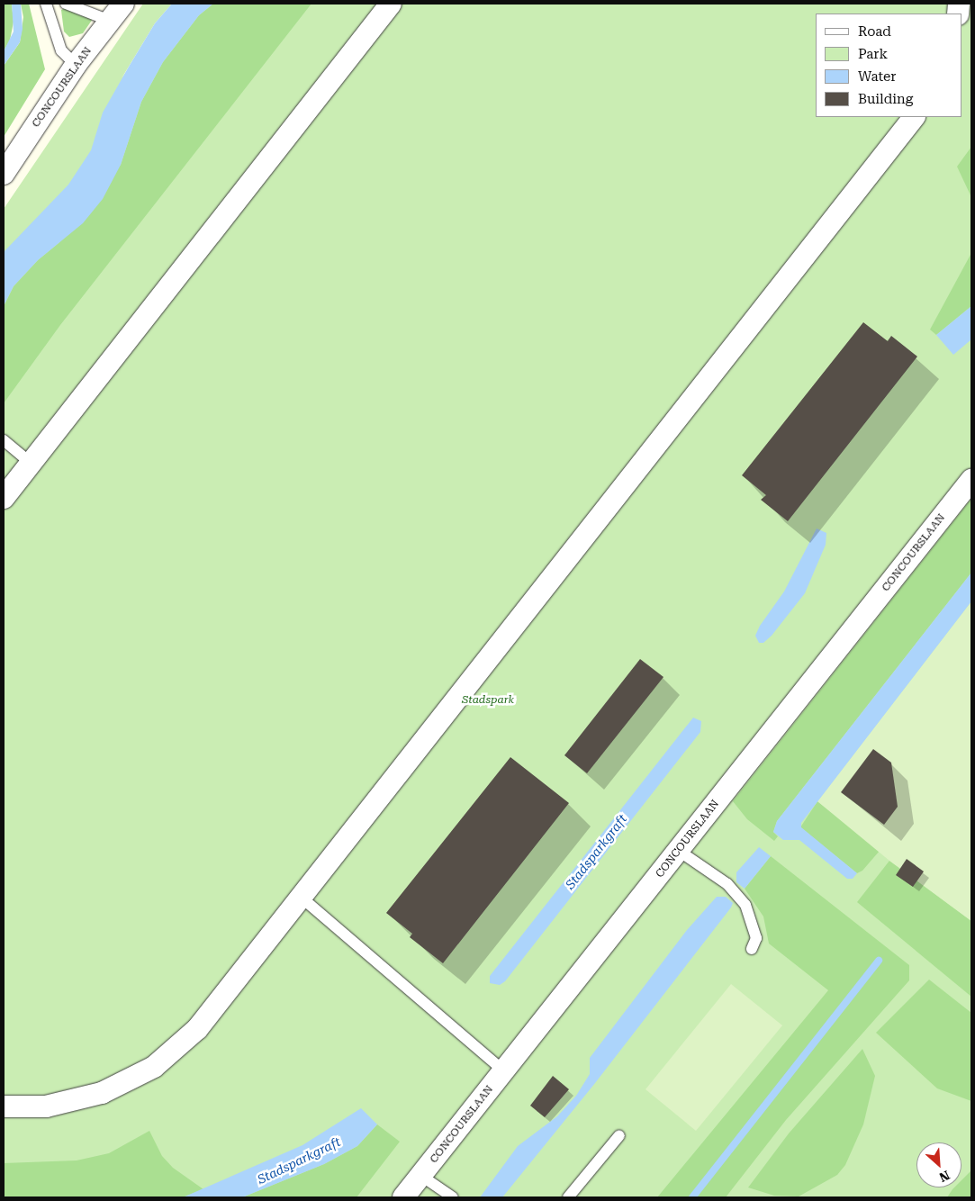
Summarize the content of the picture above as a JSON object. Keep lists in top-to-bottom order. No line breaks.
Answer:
{"streets":{"street":["CONCOURSLAAN"]},"water":["Stadsparkgraft"],"parks":["Stadspark"],"legend":["Road","Park","Water","Building"],"north":"bottom right"}
